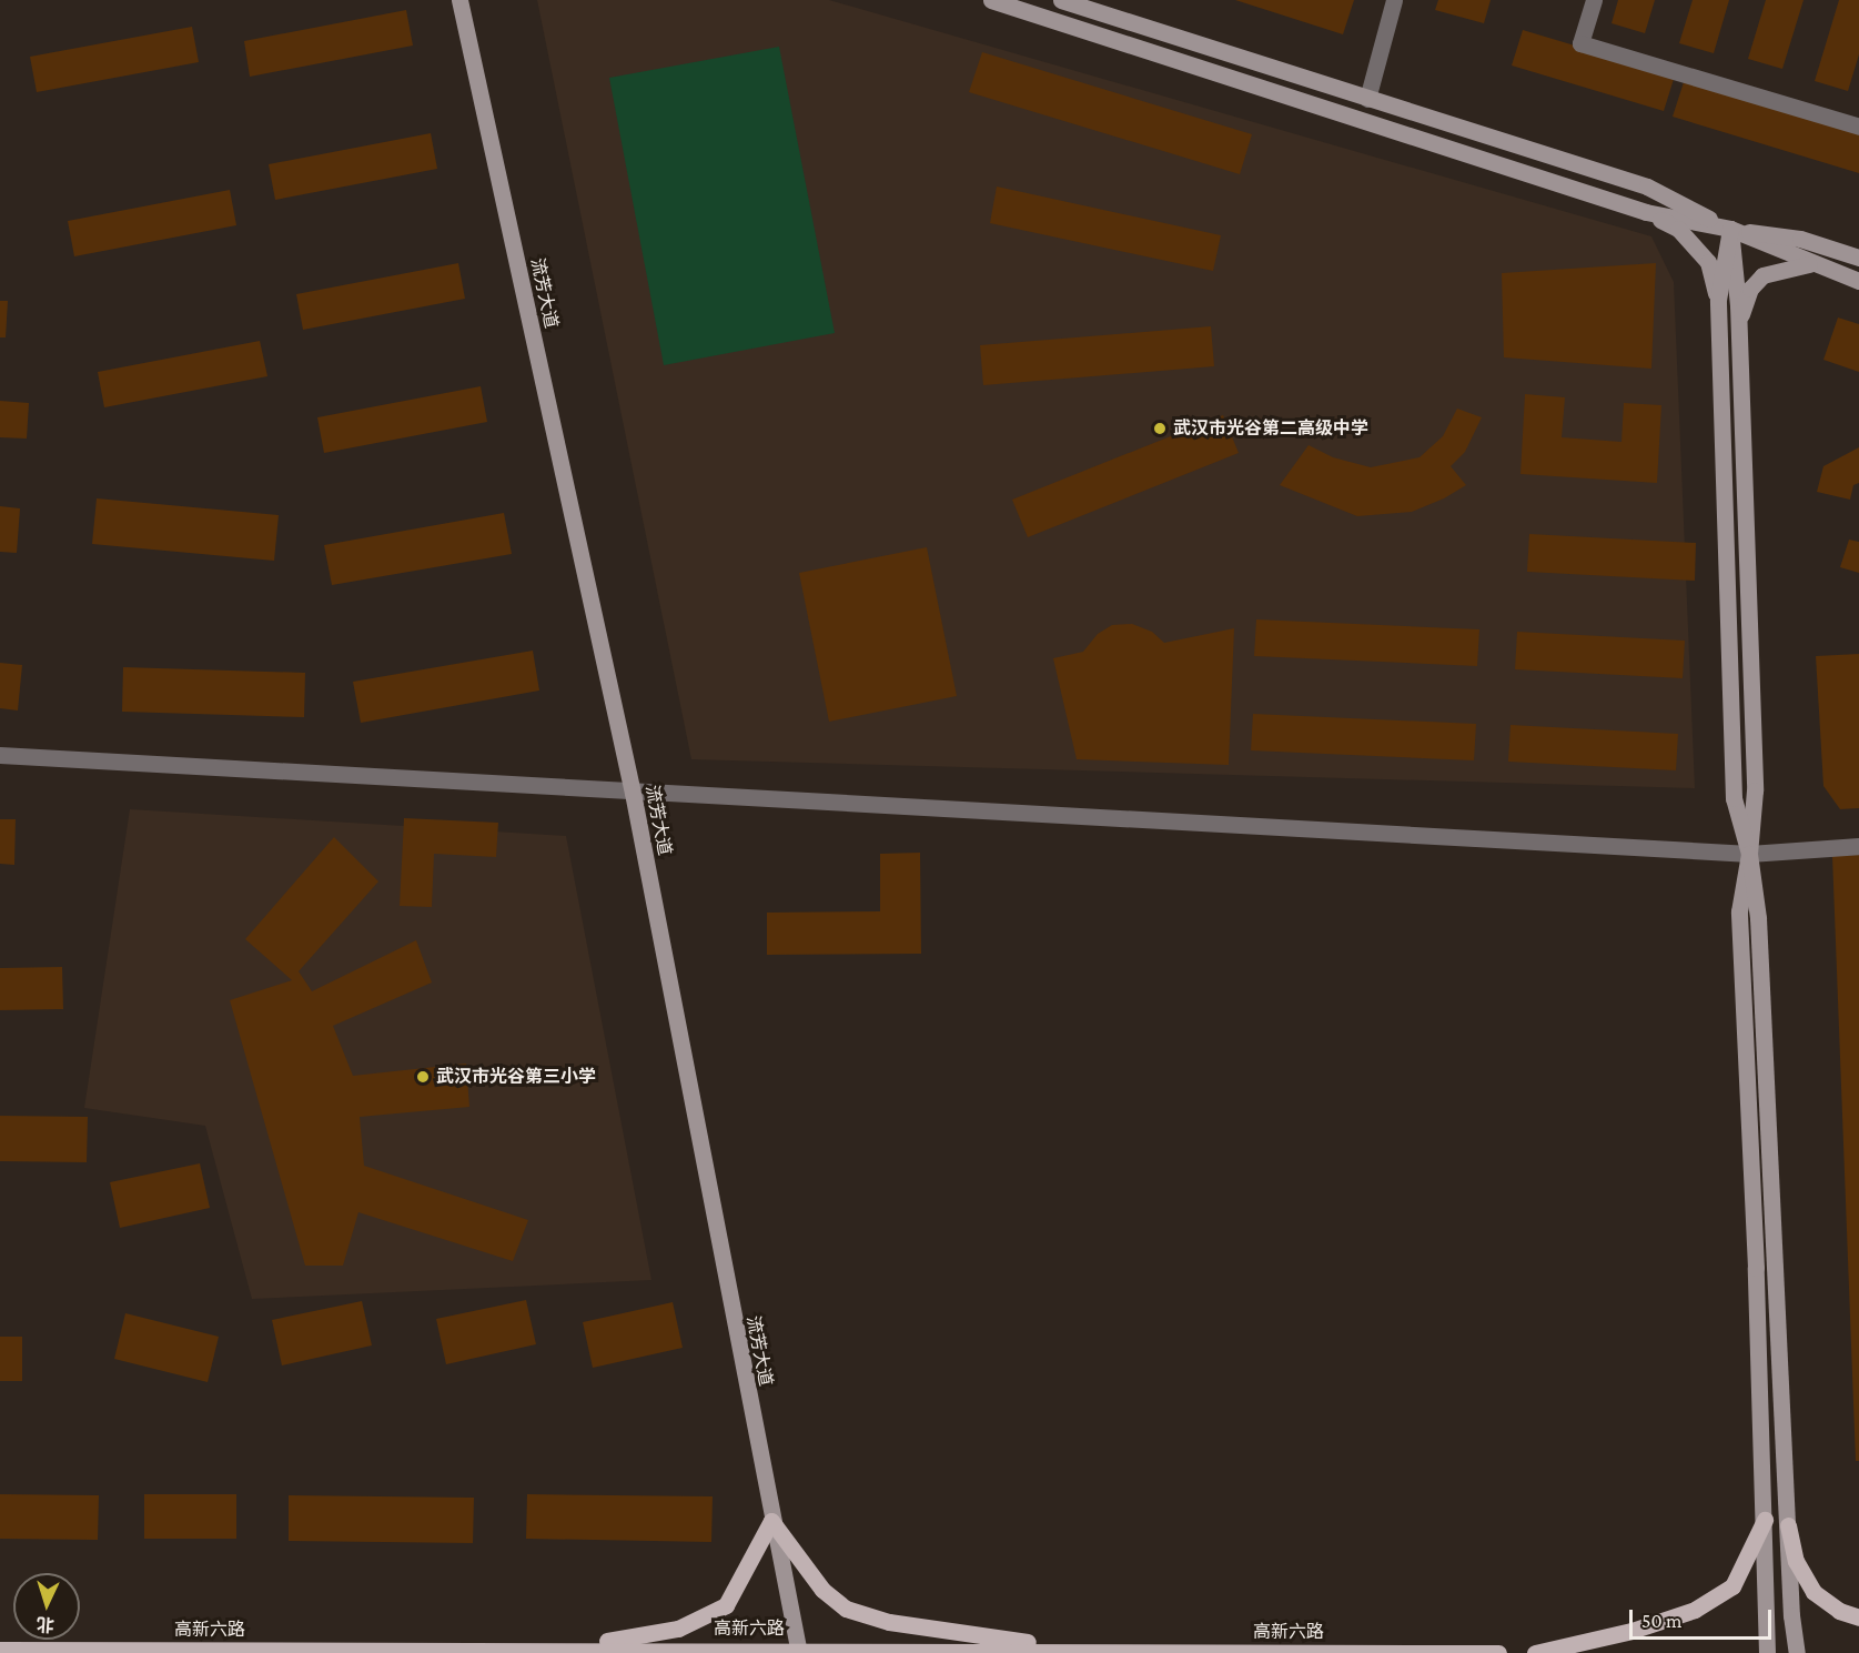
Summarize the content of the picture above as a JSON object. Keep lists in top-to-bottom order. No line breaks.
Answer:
{"streets":{"main road":["流芳大道","高新六路"]},"crossings":[["流芳大道","高新六路"]],"places":["武汉市光谷第二高级中学","武汉市光谷第三小学"],"scale_bar":"50 m","north":"bottom"}
